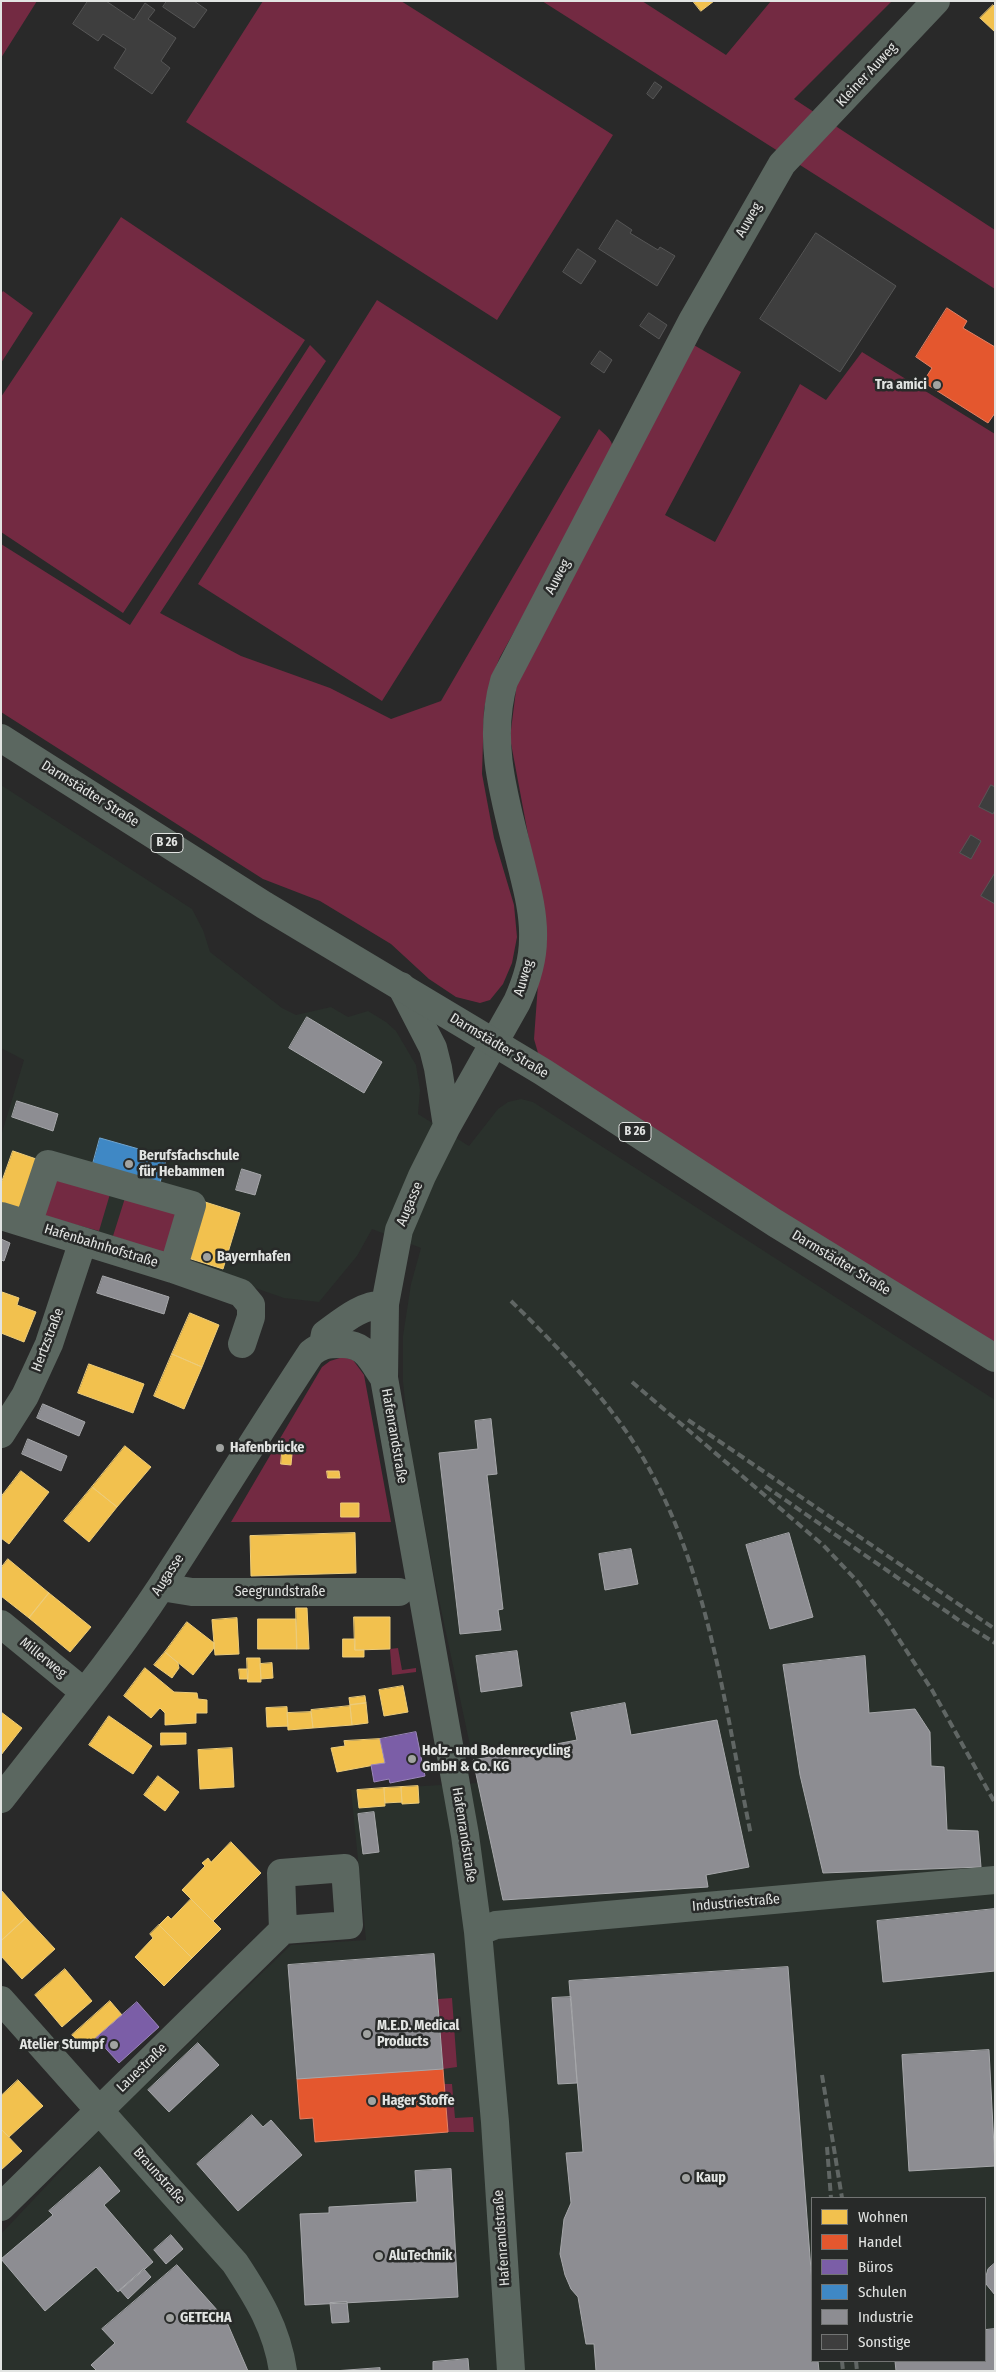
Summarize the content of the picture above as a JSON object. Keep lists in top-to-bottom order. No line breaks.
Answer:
{"streets":{"street":["Kleiner Auweg","Auweg","Darmstädter Straße","B 26","Augasse","Hafenbahnhofstraße","Hertzstraße","Hafenrandstraße","Seegrundstraße","Millerweg","Industriestraße","Lauestraße","Braunstraße"]},"crossings":[["Kleiner Auweg","Auweg"],["Auweg","Darmstädter Straße"],["Auweg","Augasse"],["Darmstädter Straße","Augasse"],["Augasse","Hafenrandstraße"],["Augasse","Seegrundstraße"],["Augasse","Millerweg"],["Hafenbahnhofstraße","Hertzstraße"],["Hafenrandstraße","Industriestraße"],["Lauestraße","Braunstraße"]],"places":["Tra amici","Berufsfachschule für Hebammen","Bayernhafen","Hafenbrücke","Holz- und Bodenrecycling GmbH & Co. KG","M.E.D. Medical Products","Atelier Stumpf","Hager Stoffe","Kaup","AluTechnik","GETECHA"],"legend":["Wohnen","Handel","Büros","Schulen","Industrie","Sonstige"]}
